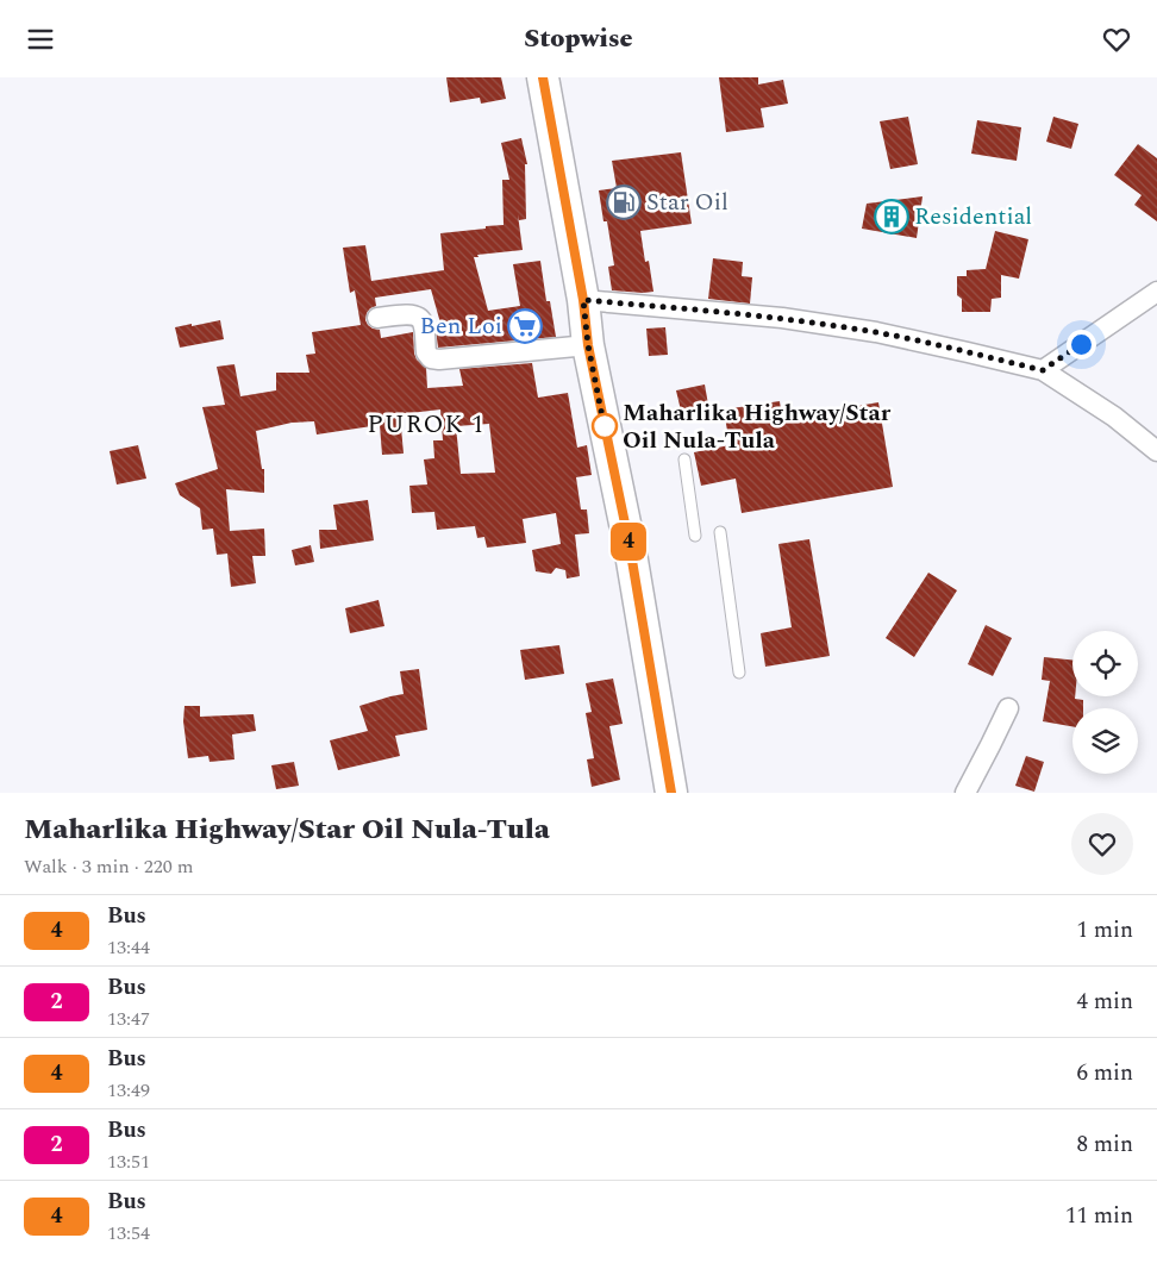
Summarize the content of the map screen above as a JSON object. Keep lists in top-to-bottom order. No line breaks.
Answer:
{"districts":["PUROK 1"],"places":{"fuel station":["Star Oil"],"building":["Residential"],"supermarket":["Ben Loi"],"other":["Maharlika Highway/Star Oil Nula-Tula"]},"lines":["bus line 4"],"page":{"header":"Stopwise","on_map":"4","heading":["Maharlika Highway/Star Oil Nula-Tula","Walk · 3 min · 220 m"],"list":[{"mark":"4","name":"Bus","note":"13:44","value":"1 min"},{"mark":"2","name":"Bus","note":"13:47","value":"4 min"},{"mark":"4","name":"Bus","note":"13:49","value":"6 min"},{"mark":"2","name":"Bus","note":"13:51","value":"8 min"},{"mark":"4","name":"Bus","note":"13:54","value":"11 min"}]}}
